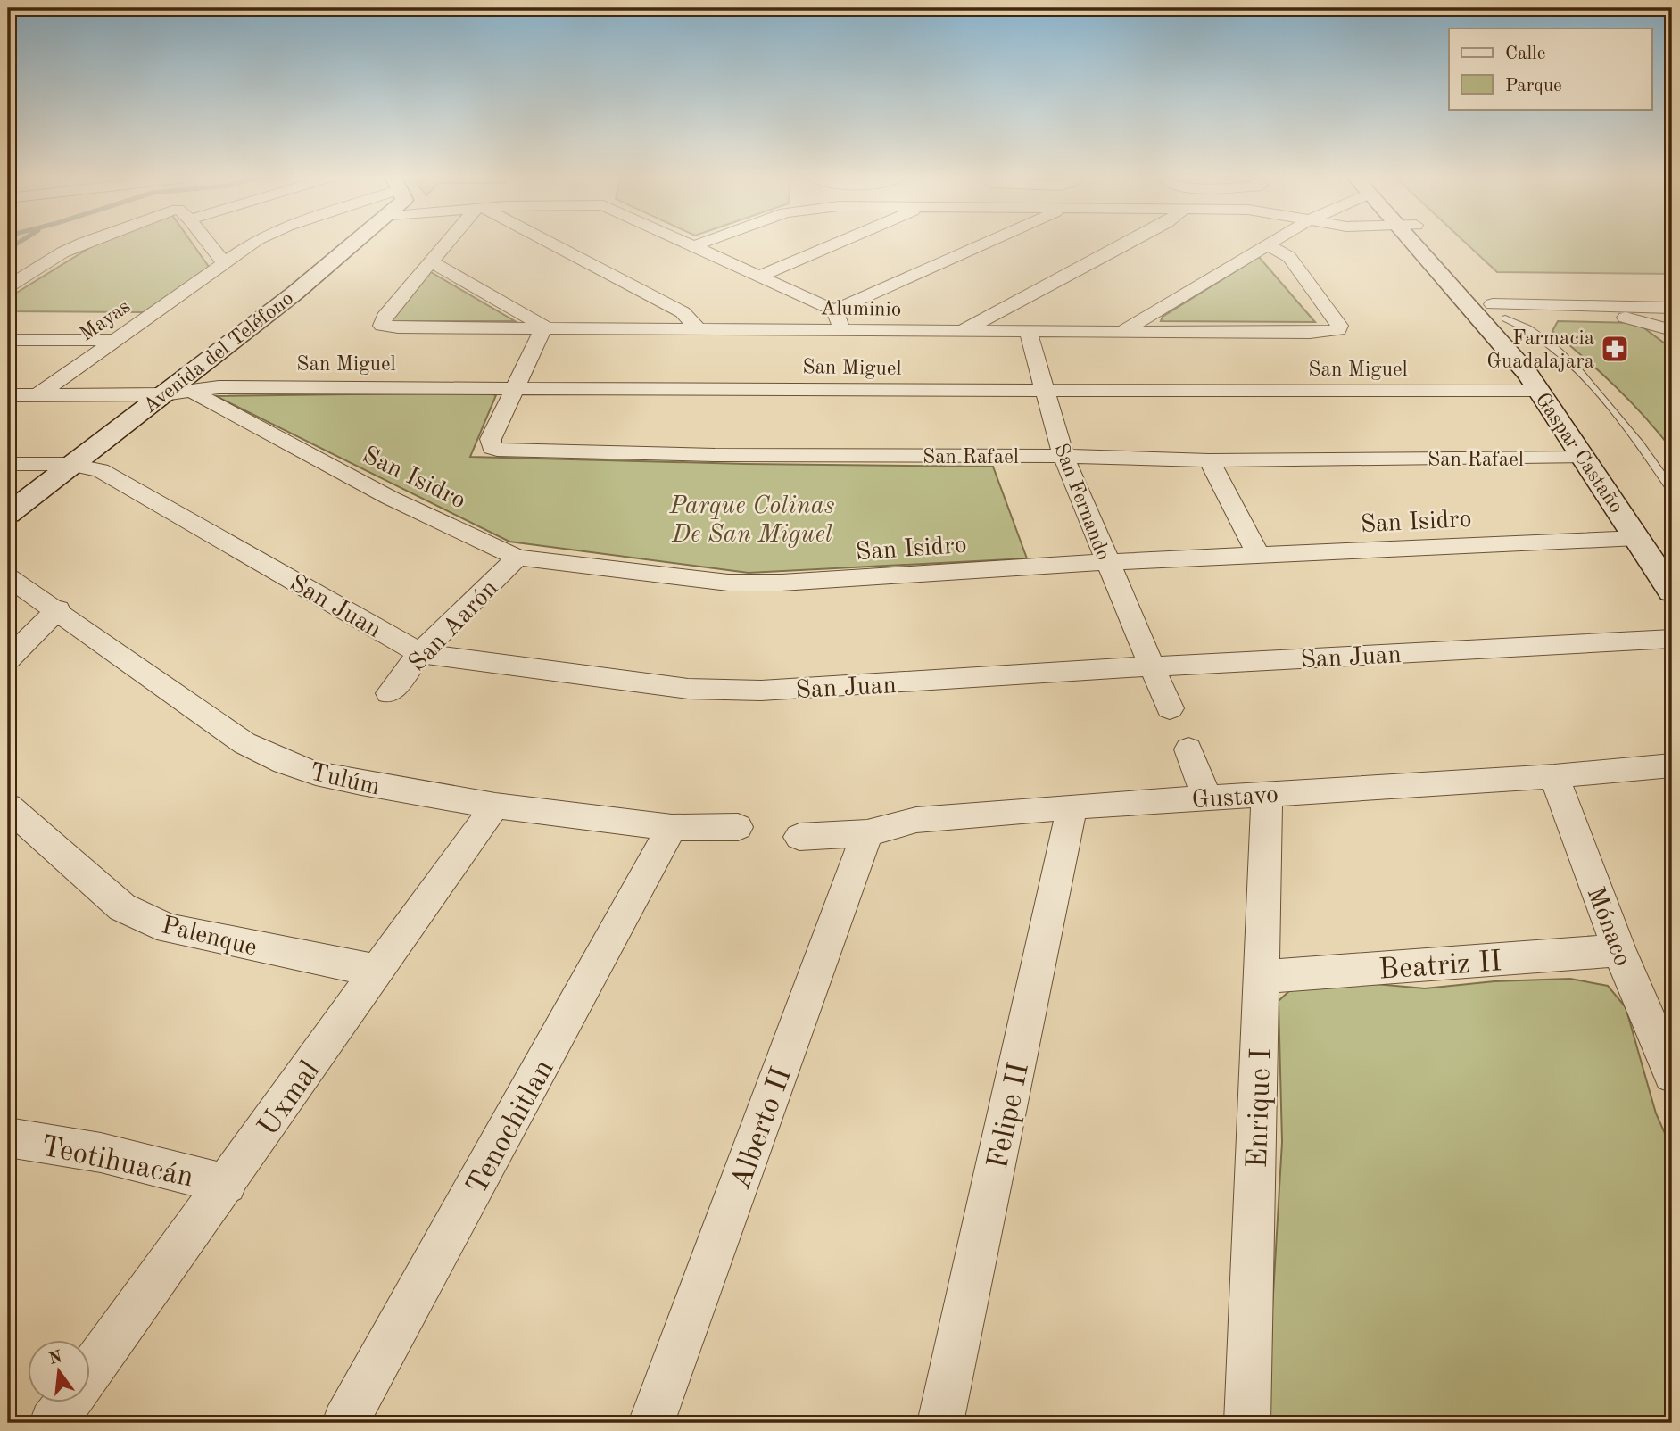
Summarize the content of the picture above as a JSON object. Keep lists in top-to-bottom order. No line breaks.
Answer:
{"streets":{"main road":["Avenida del Teléfono","Gaspar Castaño"],"street":["Aluminio","Mayas","San Miguel","San Rafael","San Isidro","San Fernando","San Juan","San Aarón","Tulúm","Gustavo","Mónaco","Palenque","Beatriz II","Uxmal","Enrique I","Felipe II","Tenochitlan","Alberto II","Teotihuacán"]},"crossings":[["Aluminio","San Rafael"],["Aluminio","San Fernando"],["Mayas","San Miguel"],["Avenida del Teléfono","San Miguel"],["Avenida del Teléfono","San Juan"],["San Miguel","Gaspar Castaño"],["San Miguel","San Rafael"],["San Miguel","San Isidro"],["San Miguel","San Fernando"],["Gaspar Castaño","San Rafael"],["Gaspar Castaño","San Isidro"],["San Rafael","San Fernando"],["San Isidro","San Fernando"],["San Isidro","San Aarón"],["San Fernando","San Juan"],["San Juan","San Aarón"],["Tulúm","Uxmal"],["Tulúm","Tenochitlan"],["Gustavo","Mónaco"],["Gustavo","Enrique I"],["Gustavo","Felipe II"],["Gustavo","Alberto II"],["Mónaco","Beatriz II"],["Palenque","Uxmal"],["Beatriz II","Enrique I"],["Uxmal","Teotihuacán"]],"parks":["Parque Colinas De San Miguel"],"places":{"pharmacy":["Farmacia Guadalajara"]},"legend":["Calle","Parque"],"north":"top"}
